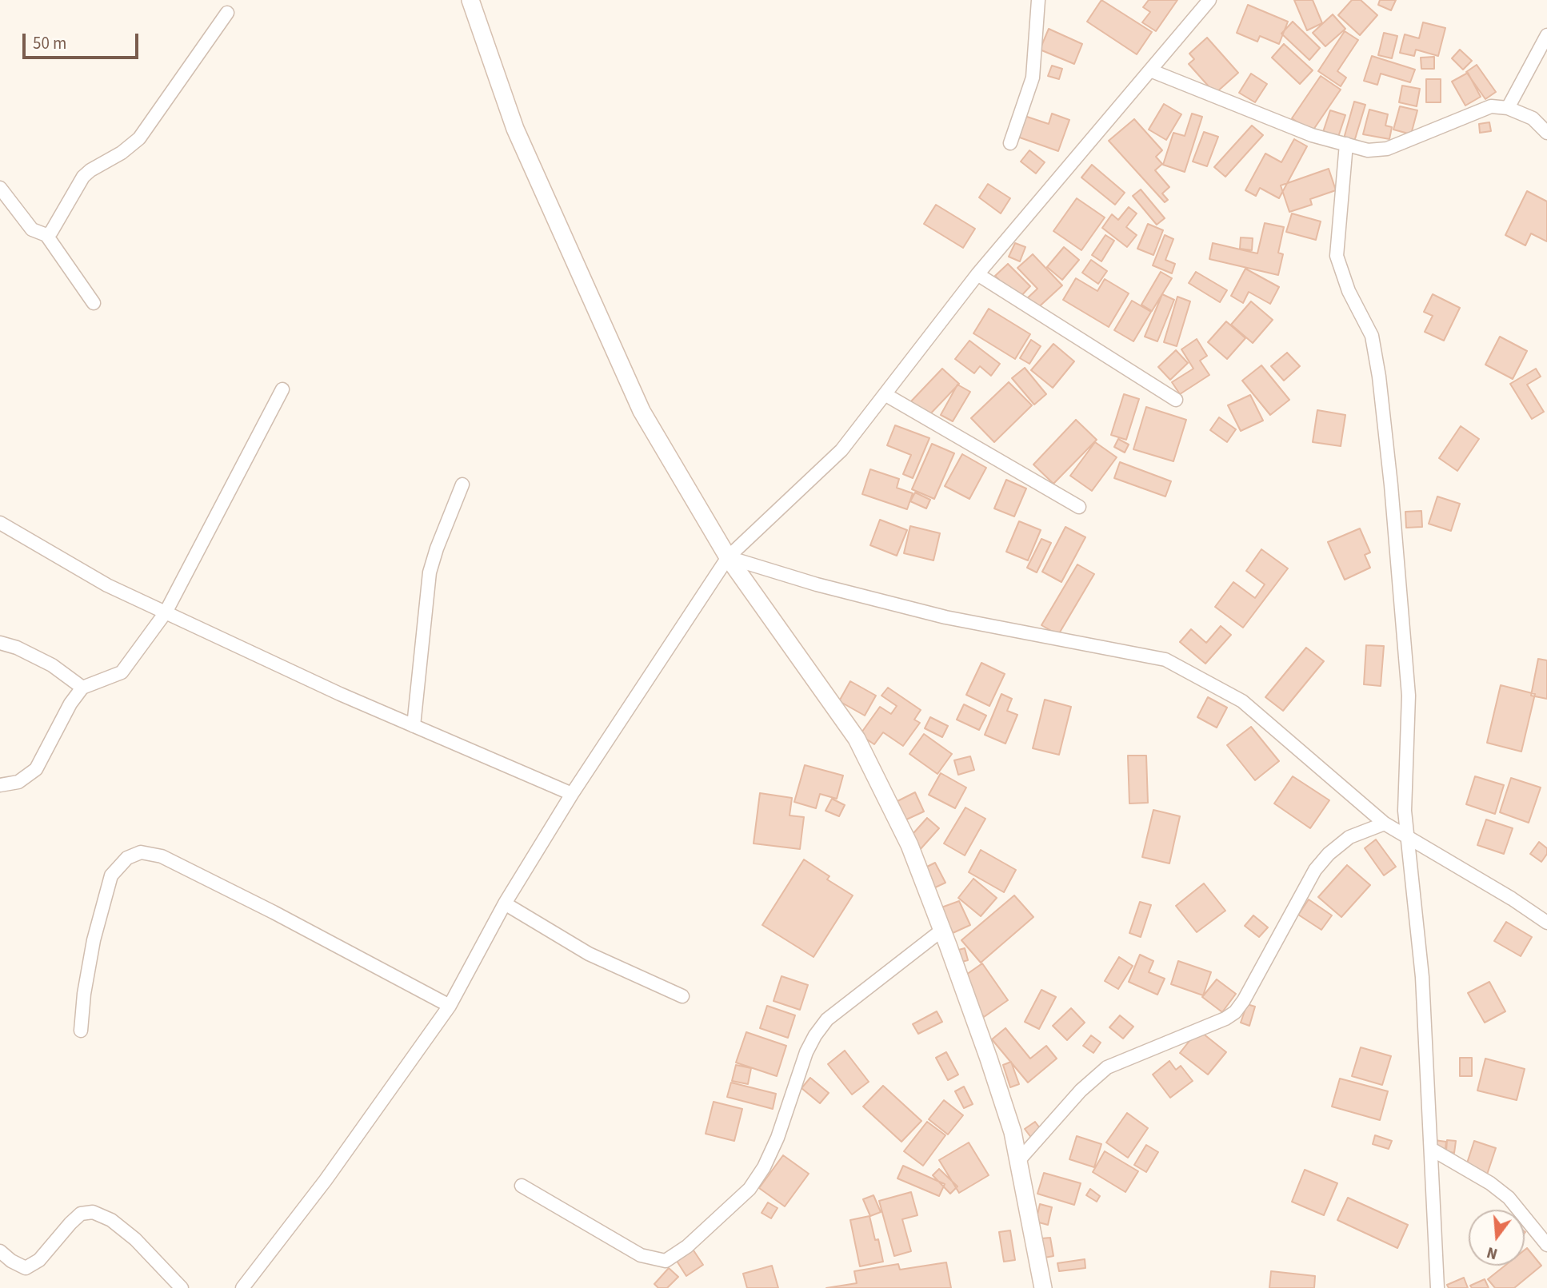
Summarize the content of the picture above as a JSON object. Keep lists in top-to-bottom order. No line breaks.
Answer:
{"scale_bar":"50 m","north":"bottom"}
